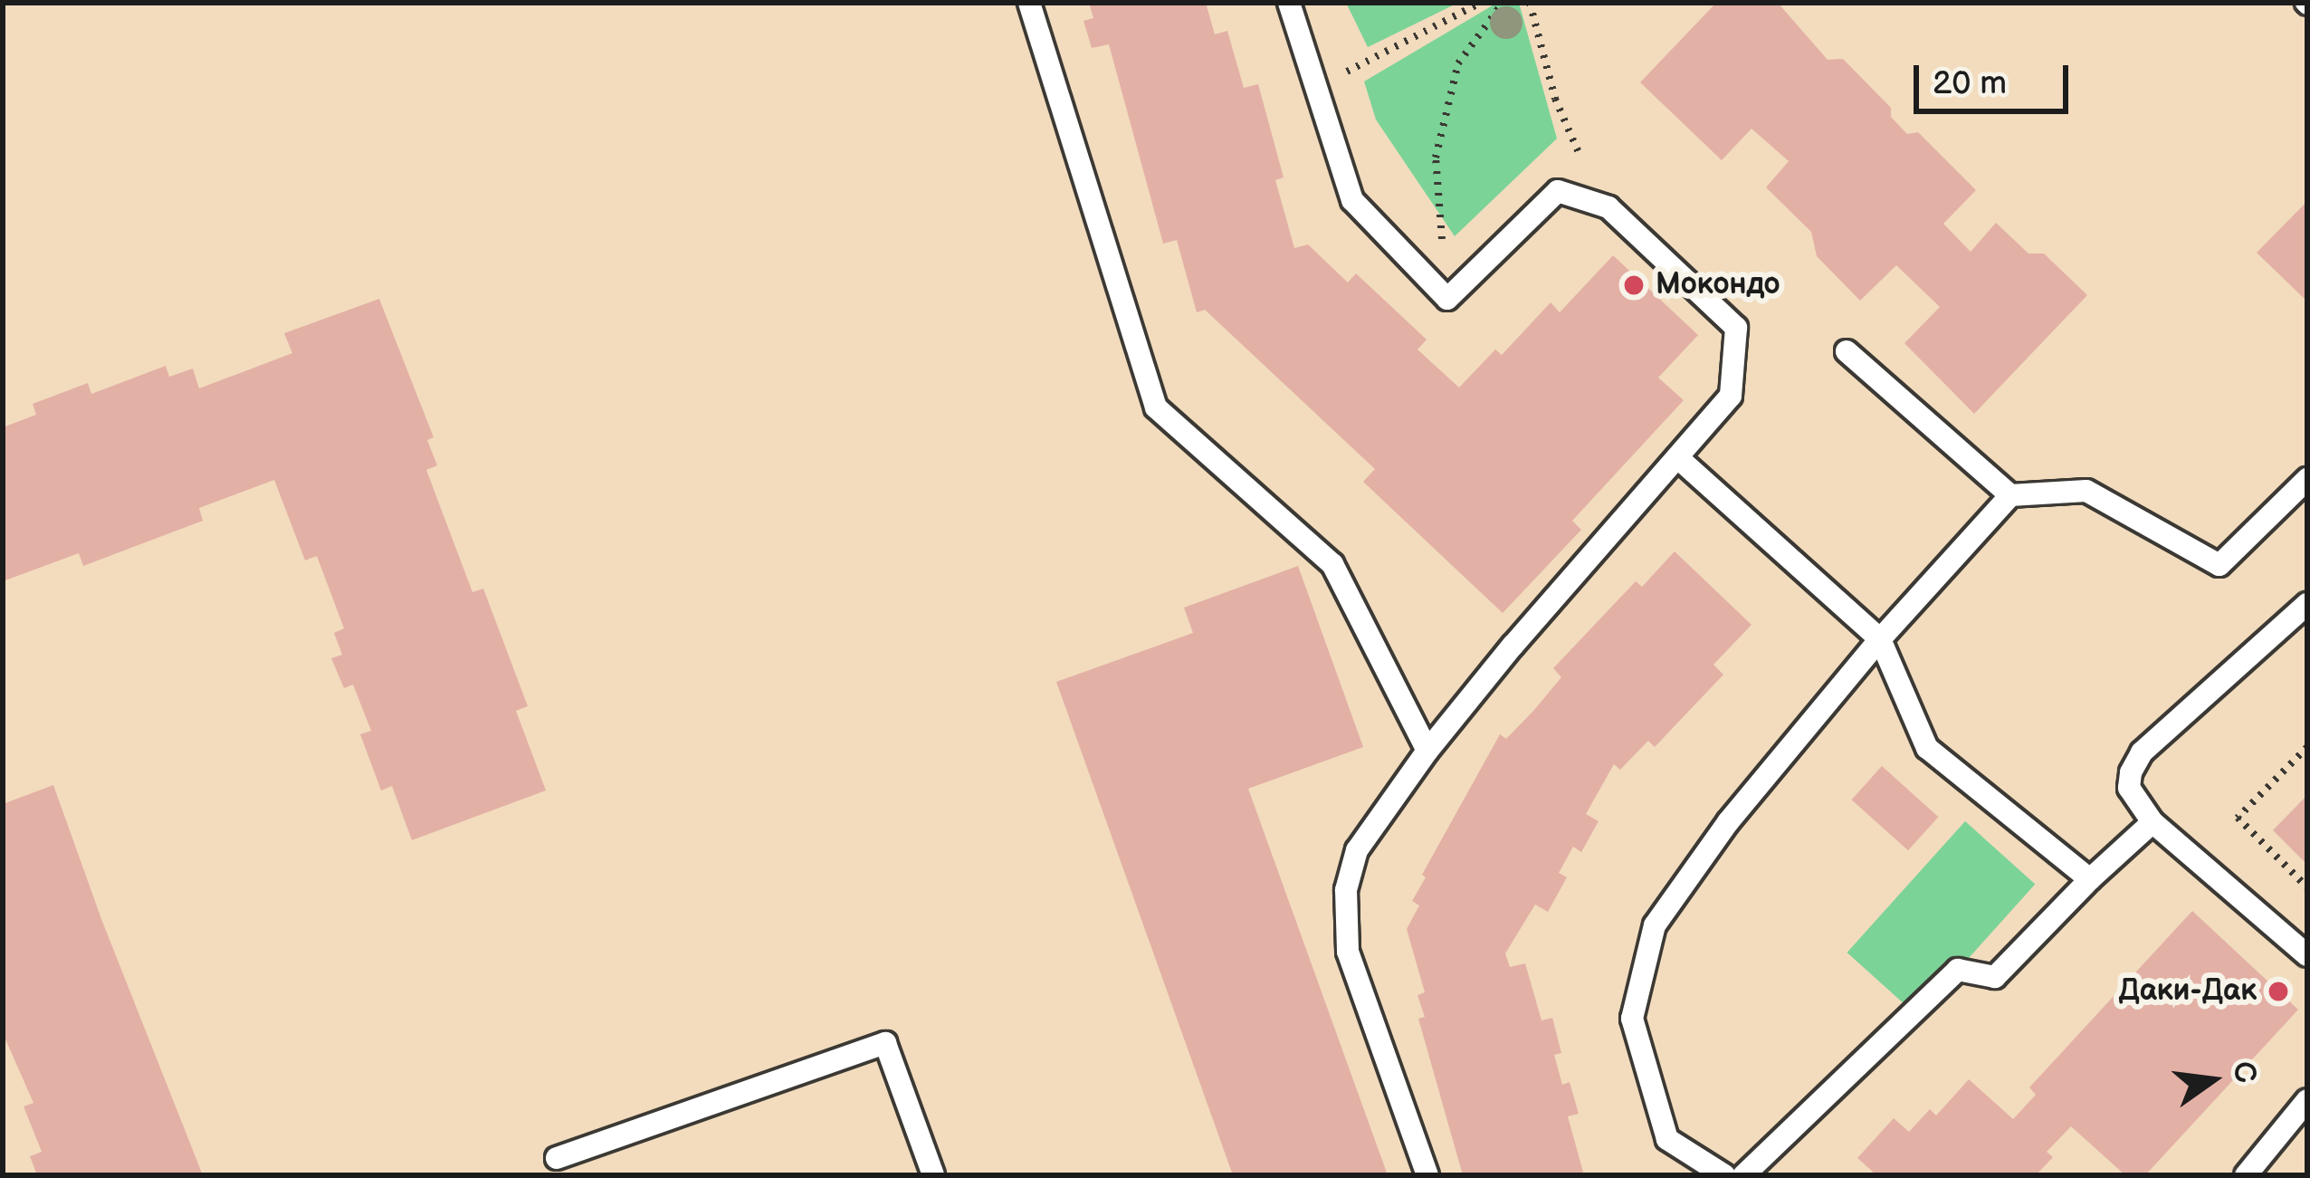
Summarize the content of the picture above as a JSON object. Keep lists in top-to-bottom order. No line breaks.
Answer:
{"places":["Мокондо","Даки-Дак"],"scale_bar":"20 m","north":"right"}
